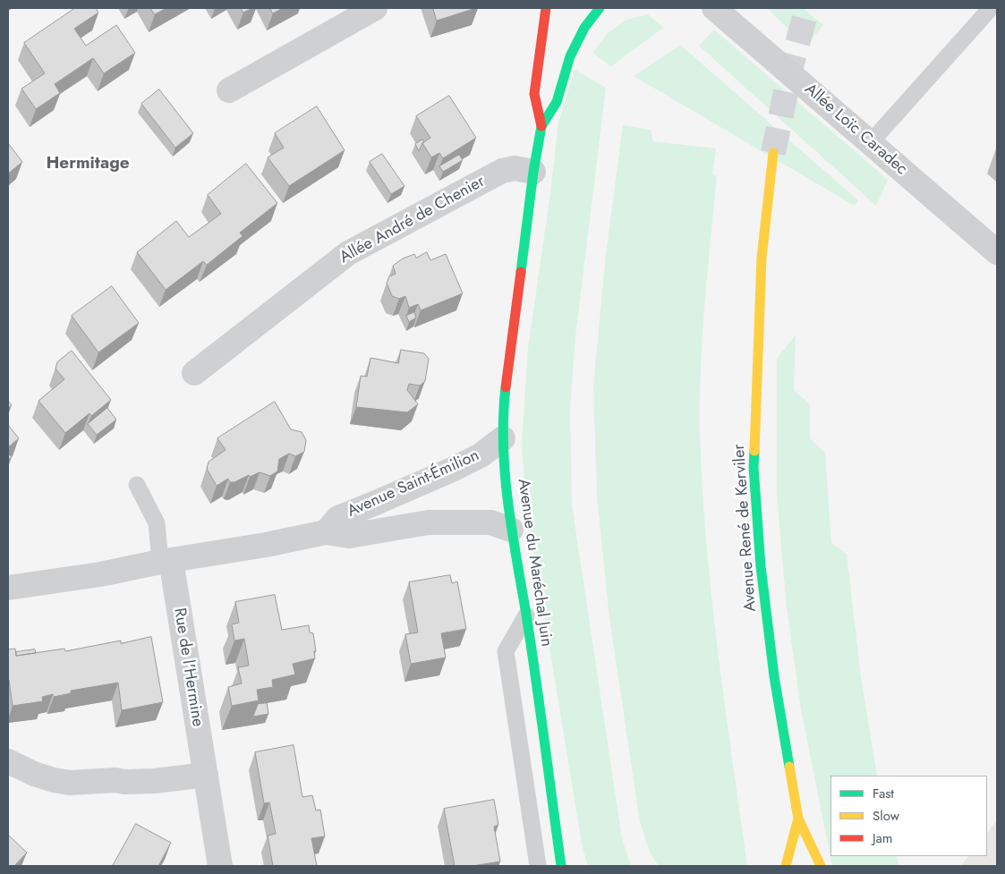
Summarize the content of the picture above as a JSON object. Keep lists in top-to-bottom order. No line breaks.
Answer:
{"streets":{"main road":["Avenue René de Kerviler","Avenue du Maréchal Juin"],"street":["Allée Loïc Caradec","Allée André de Chenier","Avenue Saint-Émilion","Rue de l'Hermine"]},"crossings":[["Allée André de Chenier","Avenue du Maréchal Juin"],["Avenue Saint-Émilion","Avenue du Maréchal Juin"],["Avenue Saint-Émilion","Rue de l'Hermine"]],"districts":["Hermitage"],"legend":["Fast","Slow","Jam"]}
